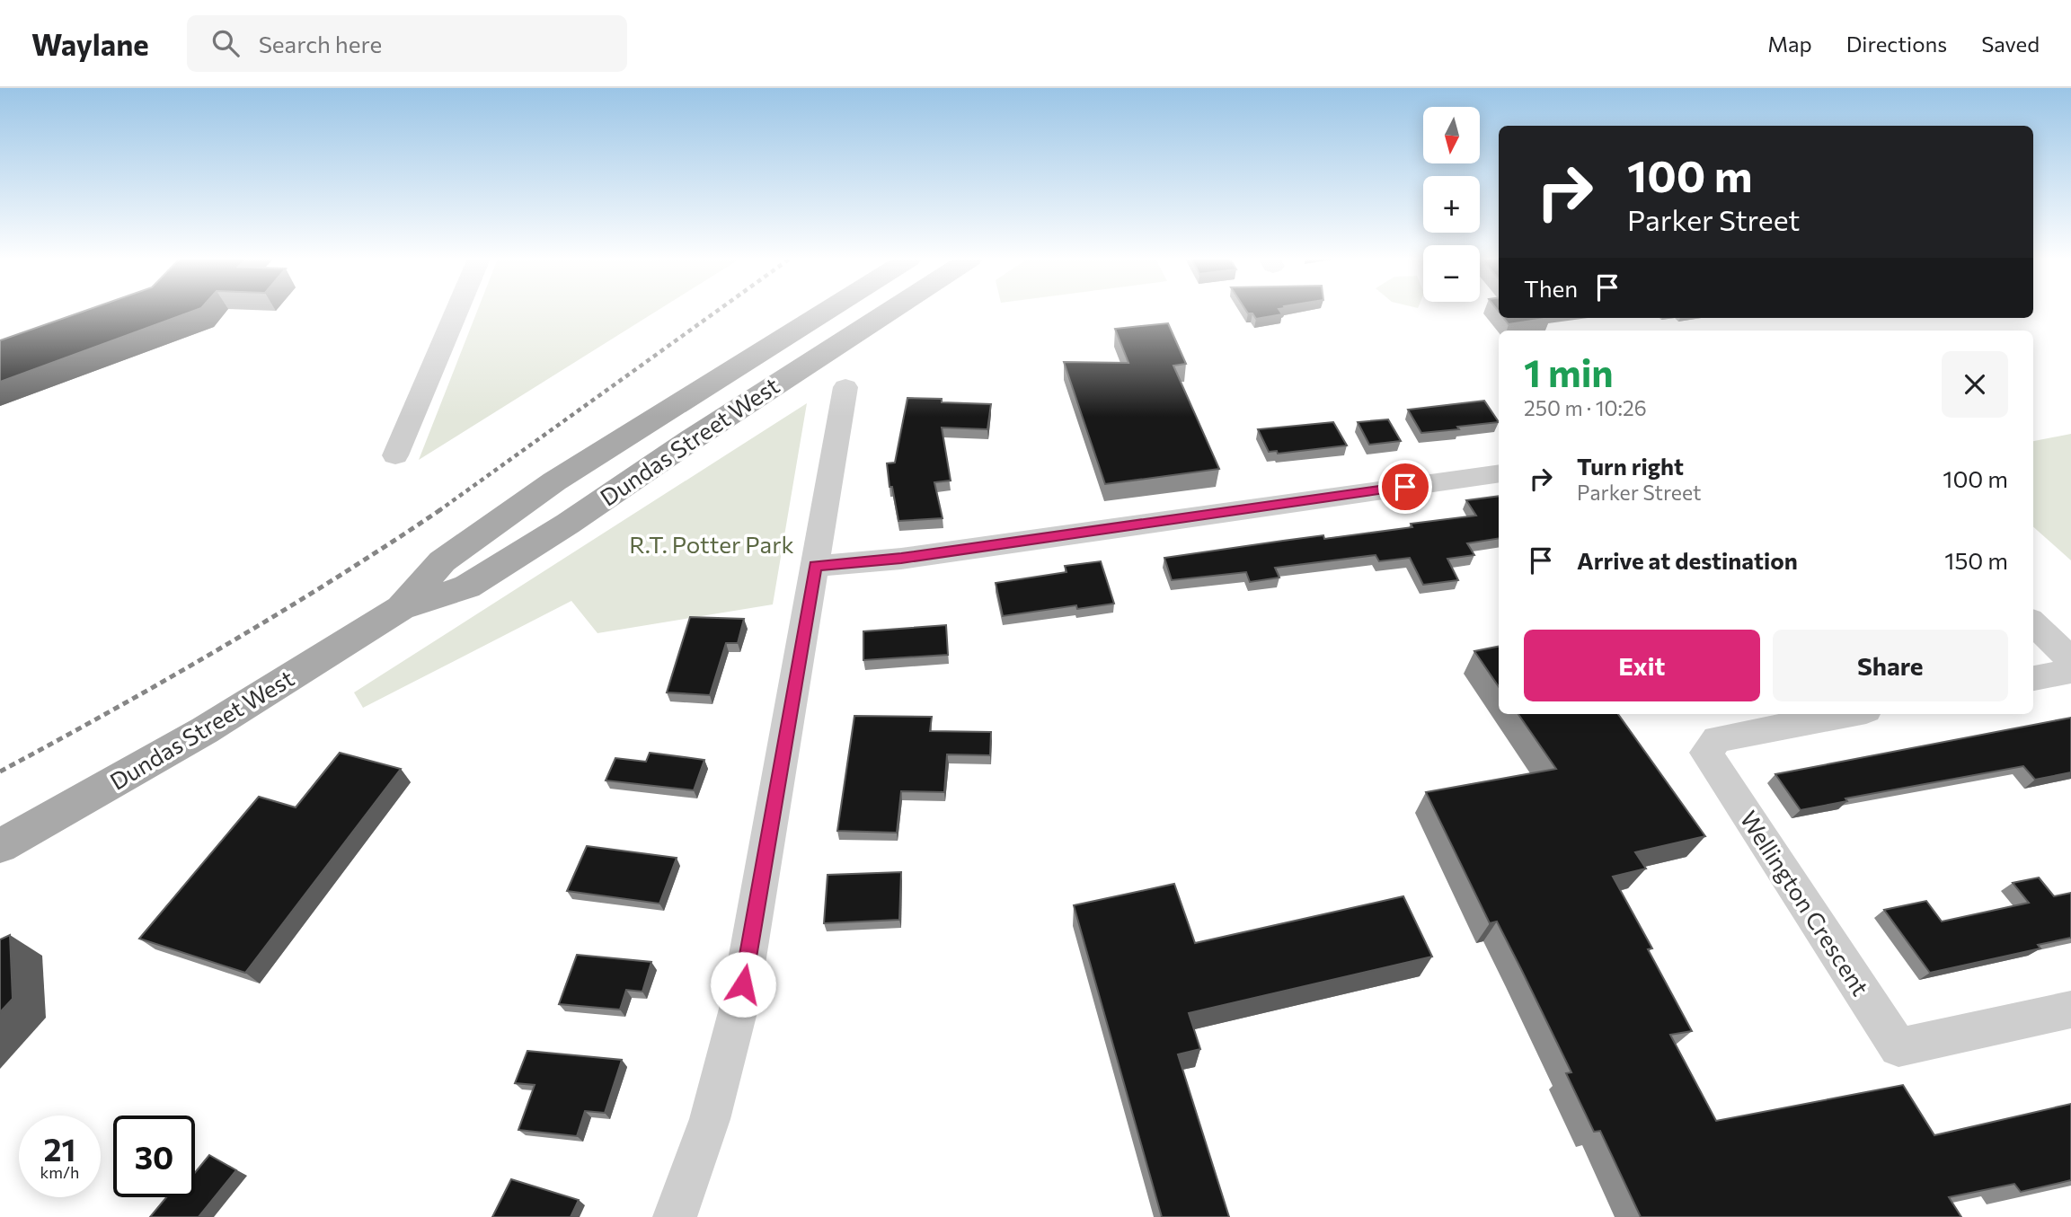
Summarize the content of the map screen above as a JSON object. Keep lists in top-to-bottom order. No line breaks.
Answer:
{"streets":{"main road":["Dundas Street West"],"street":["Wellington Crescent"]},"parks":["R.T. Potter Park"],"north":"bottom","page":{"header":"Waylane","search":"Search here","nav":["Map","Directions","Saved"],"map_buttons":["+","−"],"turn":["100 m","Parker Street"],"then":"Then","heading":["1 min","250 m · 10:26"],"list":[{"name":"Turn right","note":"Parker Street","value":"100 m"},{"name":"Arrive at destination","value":"150 m"}],"buttons":["Exit","Share"],"speed":"21 km/h","limit":"30"}}
